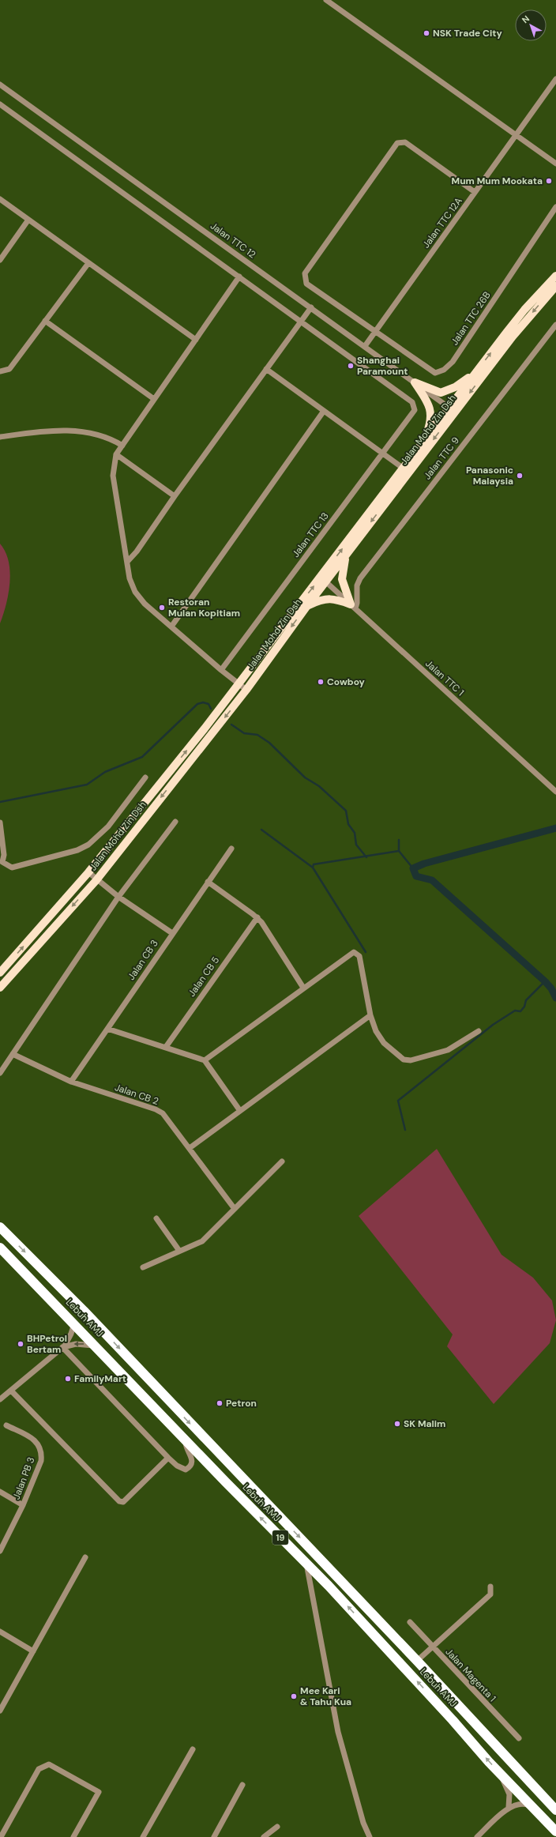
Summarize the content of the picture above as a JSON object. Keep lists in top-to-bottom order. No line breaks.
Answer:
{"streets":{"highway":["Lebuh AMJ","19"],"main road":["Jalan Mohd Zin Dsh"],"street":["Jalan TTC 12A","Jalan TTC 12","Jalan TTC 26B","Jalan TTC 9","Jalan TTC 13","Jalan TTC 1","Jalan CB 3","Jalan CB 5","Jalan CB 2","Jalan PB 3","Jalan Magenta 1"]},"crossings":[["Jalan TTC 12A","Jalan TTC 12"],["Jalan TTC 12A","Jalan TTC 26B"],["Jalan TTC 12","Jalan Mohd Zin Dsh"],["Jalan Mohd Zin Dsh","Jalan TTC 1"],["Jalan TTC 9","Jalan TTC 1"],["Jalan CB 3","Jalan CB 2"]],"places":["NSK Trade City","Mum Mum Mookata","Shanghai Paramount","Panasonic Malaysia","Restoran Mulan Kopitiam","Cowboy","BHPetrol Bertam","FamilyMart","Petron","SK Malim","Mee Kari & Tahu Kua"],"north":"top left"}
